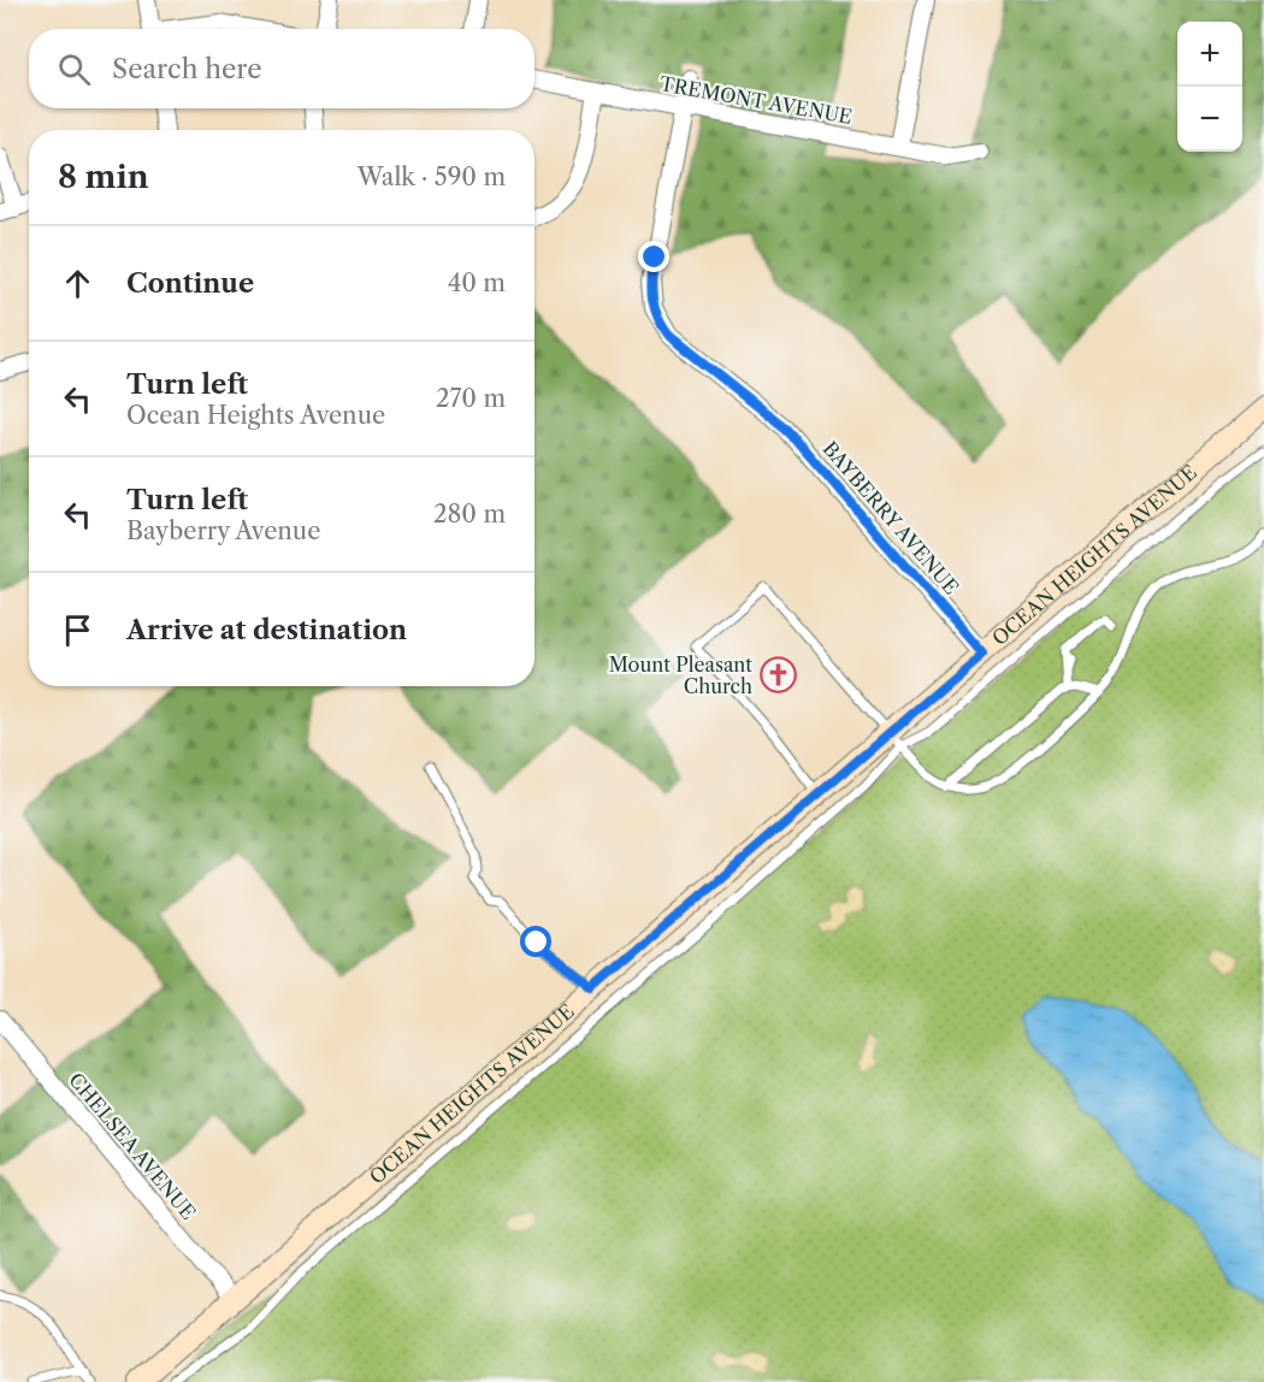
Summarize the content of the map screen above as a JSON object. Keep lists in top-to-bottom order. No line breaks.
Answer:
{"streets":{"main road":["OCEAN HEIGHTS AVENUE"],"street":["TREMONT AVENUE","BAYBERRY AVENUE","CHELSEA AVENUE"]},"crossings":[["TREMONT AVENUE","BAYBERRY AVENUE"],["BAYBERRY AVENUE","OCEAN HEIGHTS AVENUE"],["OCEAN HEIGHTS AVENUE","CHELSEA AVENUE"]],"places":{"church":["Mount Pleasant Church"]},"page":{"map_buttons":["+","−"],"search":"Search here","heading":["8 min","Walk · 590 m"],"list":[["Continue","40 m"],["Turn left","Ocean Heights Avenue","270 m"],["Turn left","Bayberry Avenue","280 m"],"Arrive at destination"]}}
